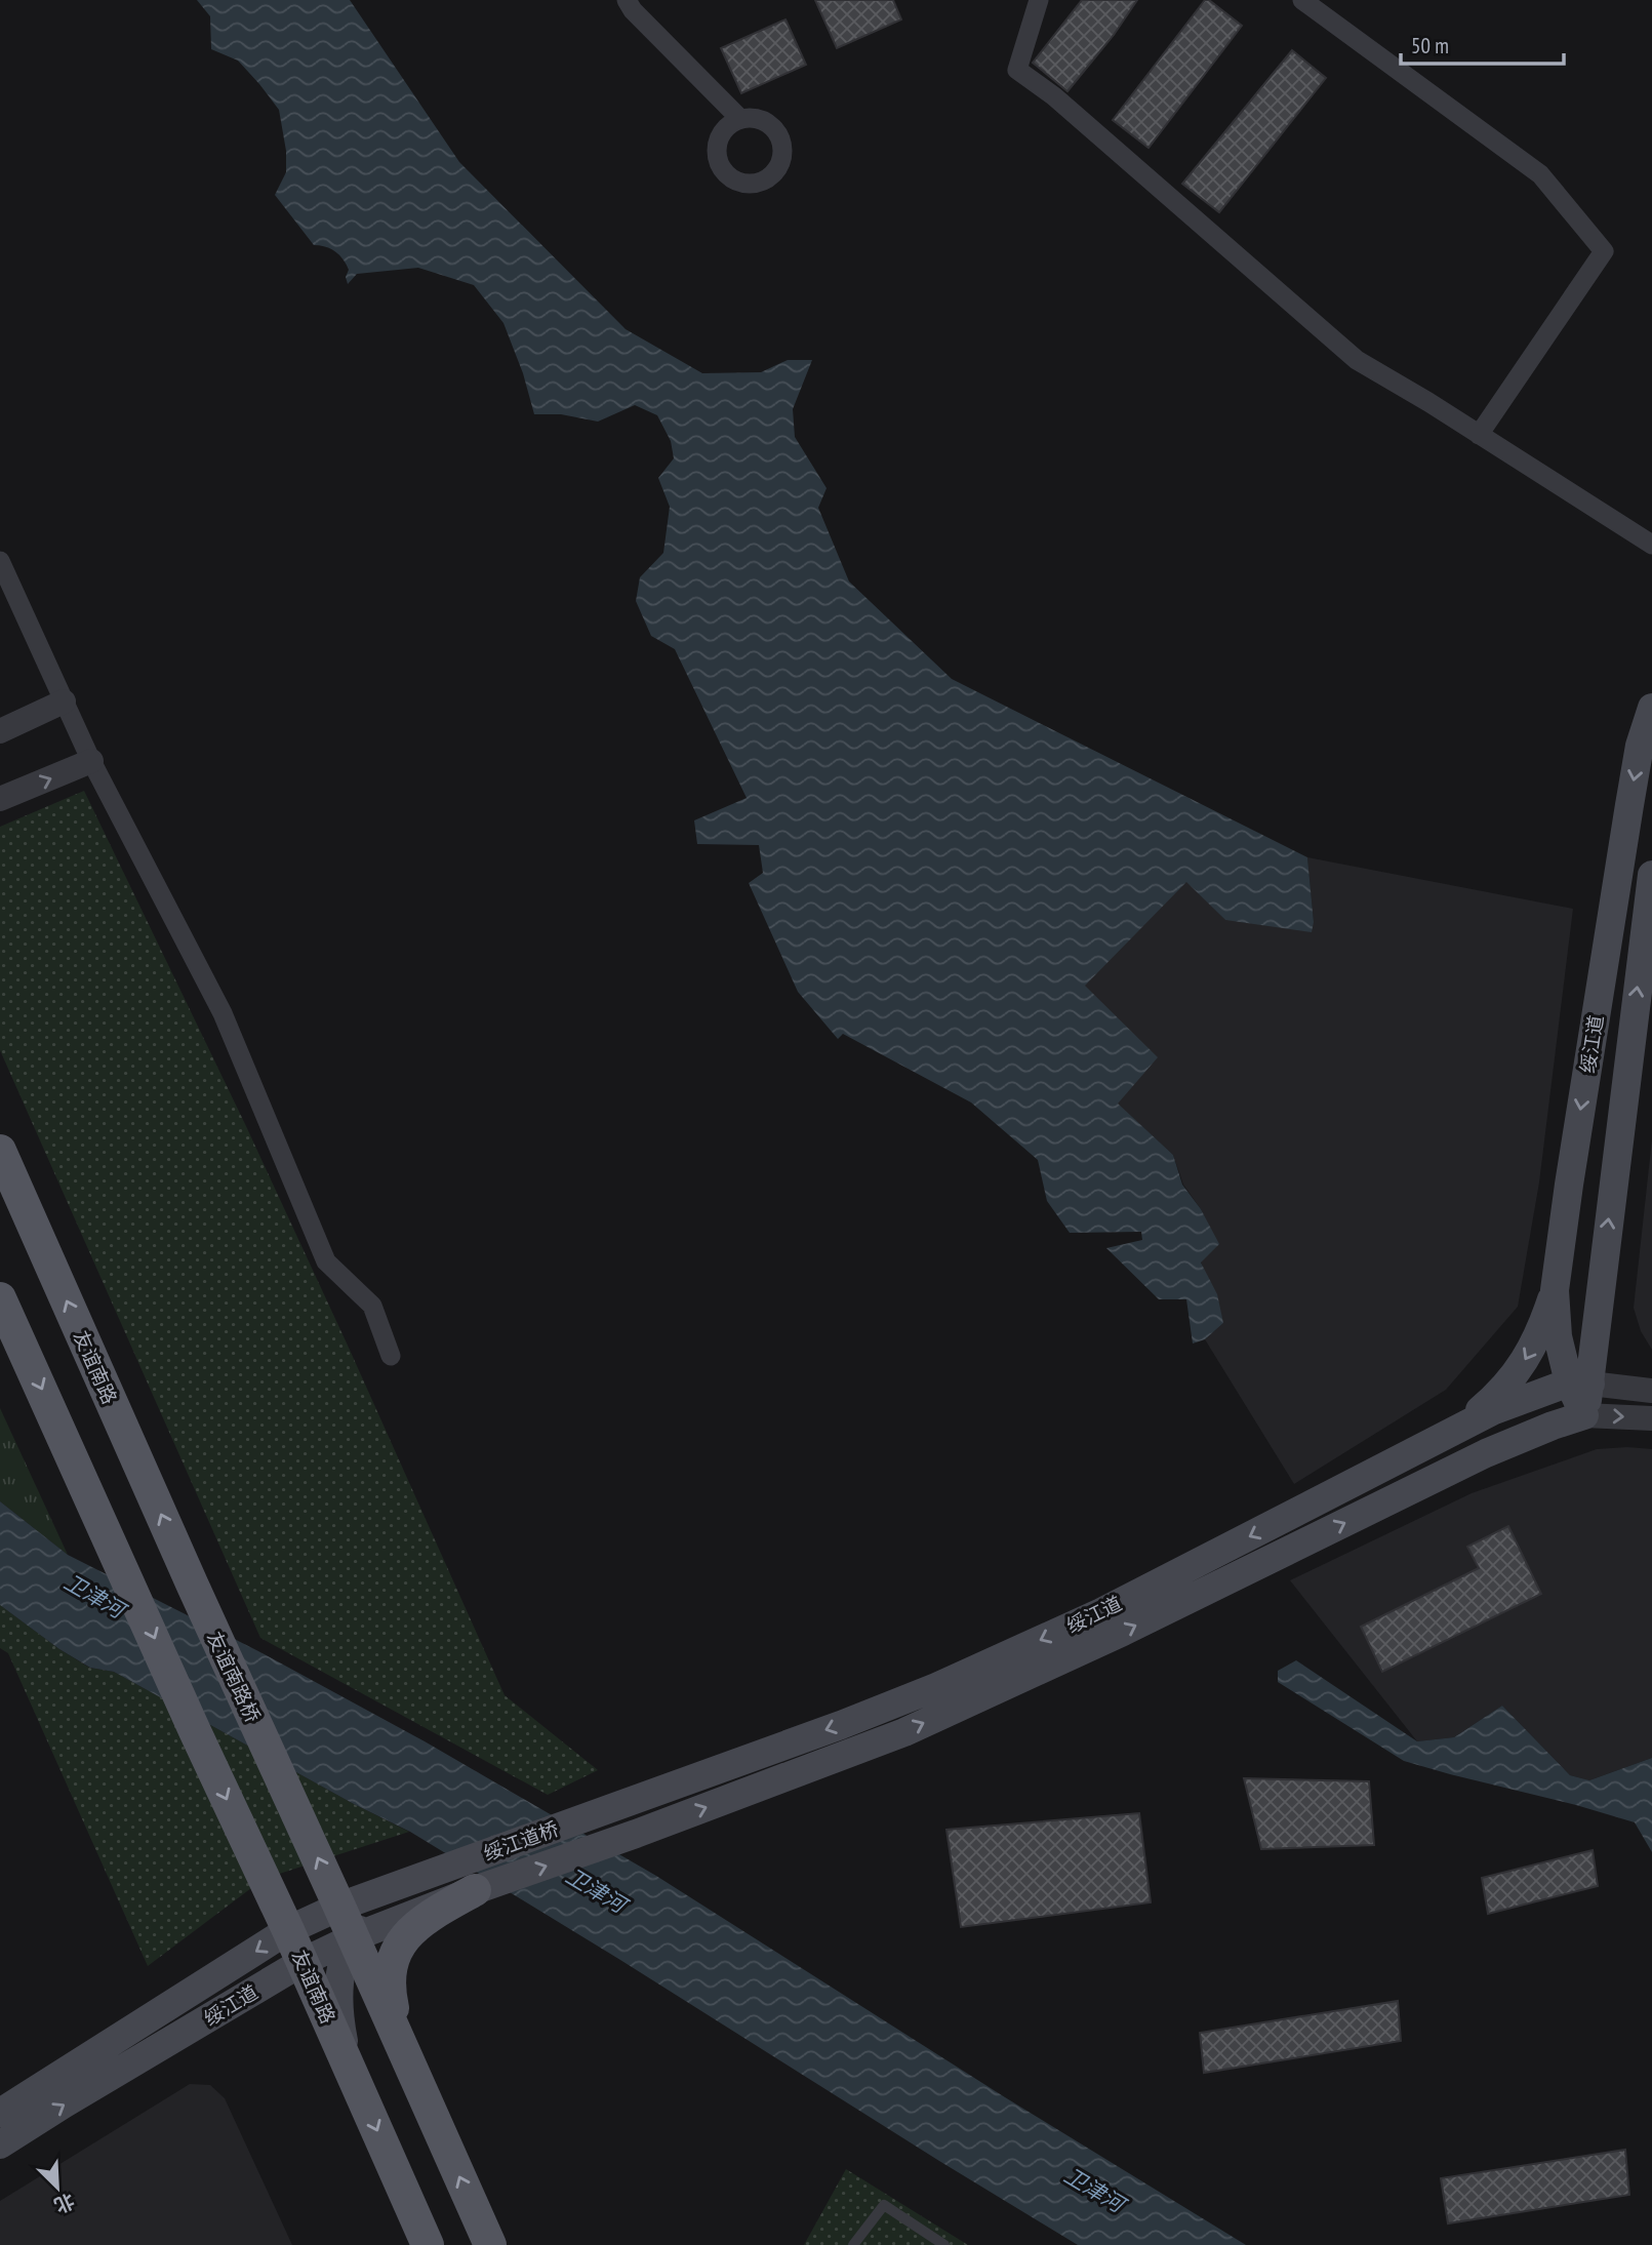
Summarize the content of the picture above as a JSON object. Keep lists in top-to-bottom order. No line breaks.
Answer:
{"streets":{"main road":["绥江道","友谊南路","友谊南路桥","绥江道桥"]},"crossings":[["绥江道","友谊南路"],["绥江道","友谊南路桥"],["绥江道","绥江道桥"],["友谊南路","友谊南路桥"]],"one_way":["友谊南路桥"],"water":["卫津河"],"scale_bar":"50 m","north":"bottom right"}
